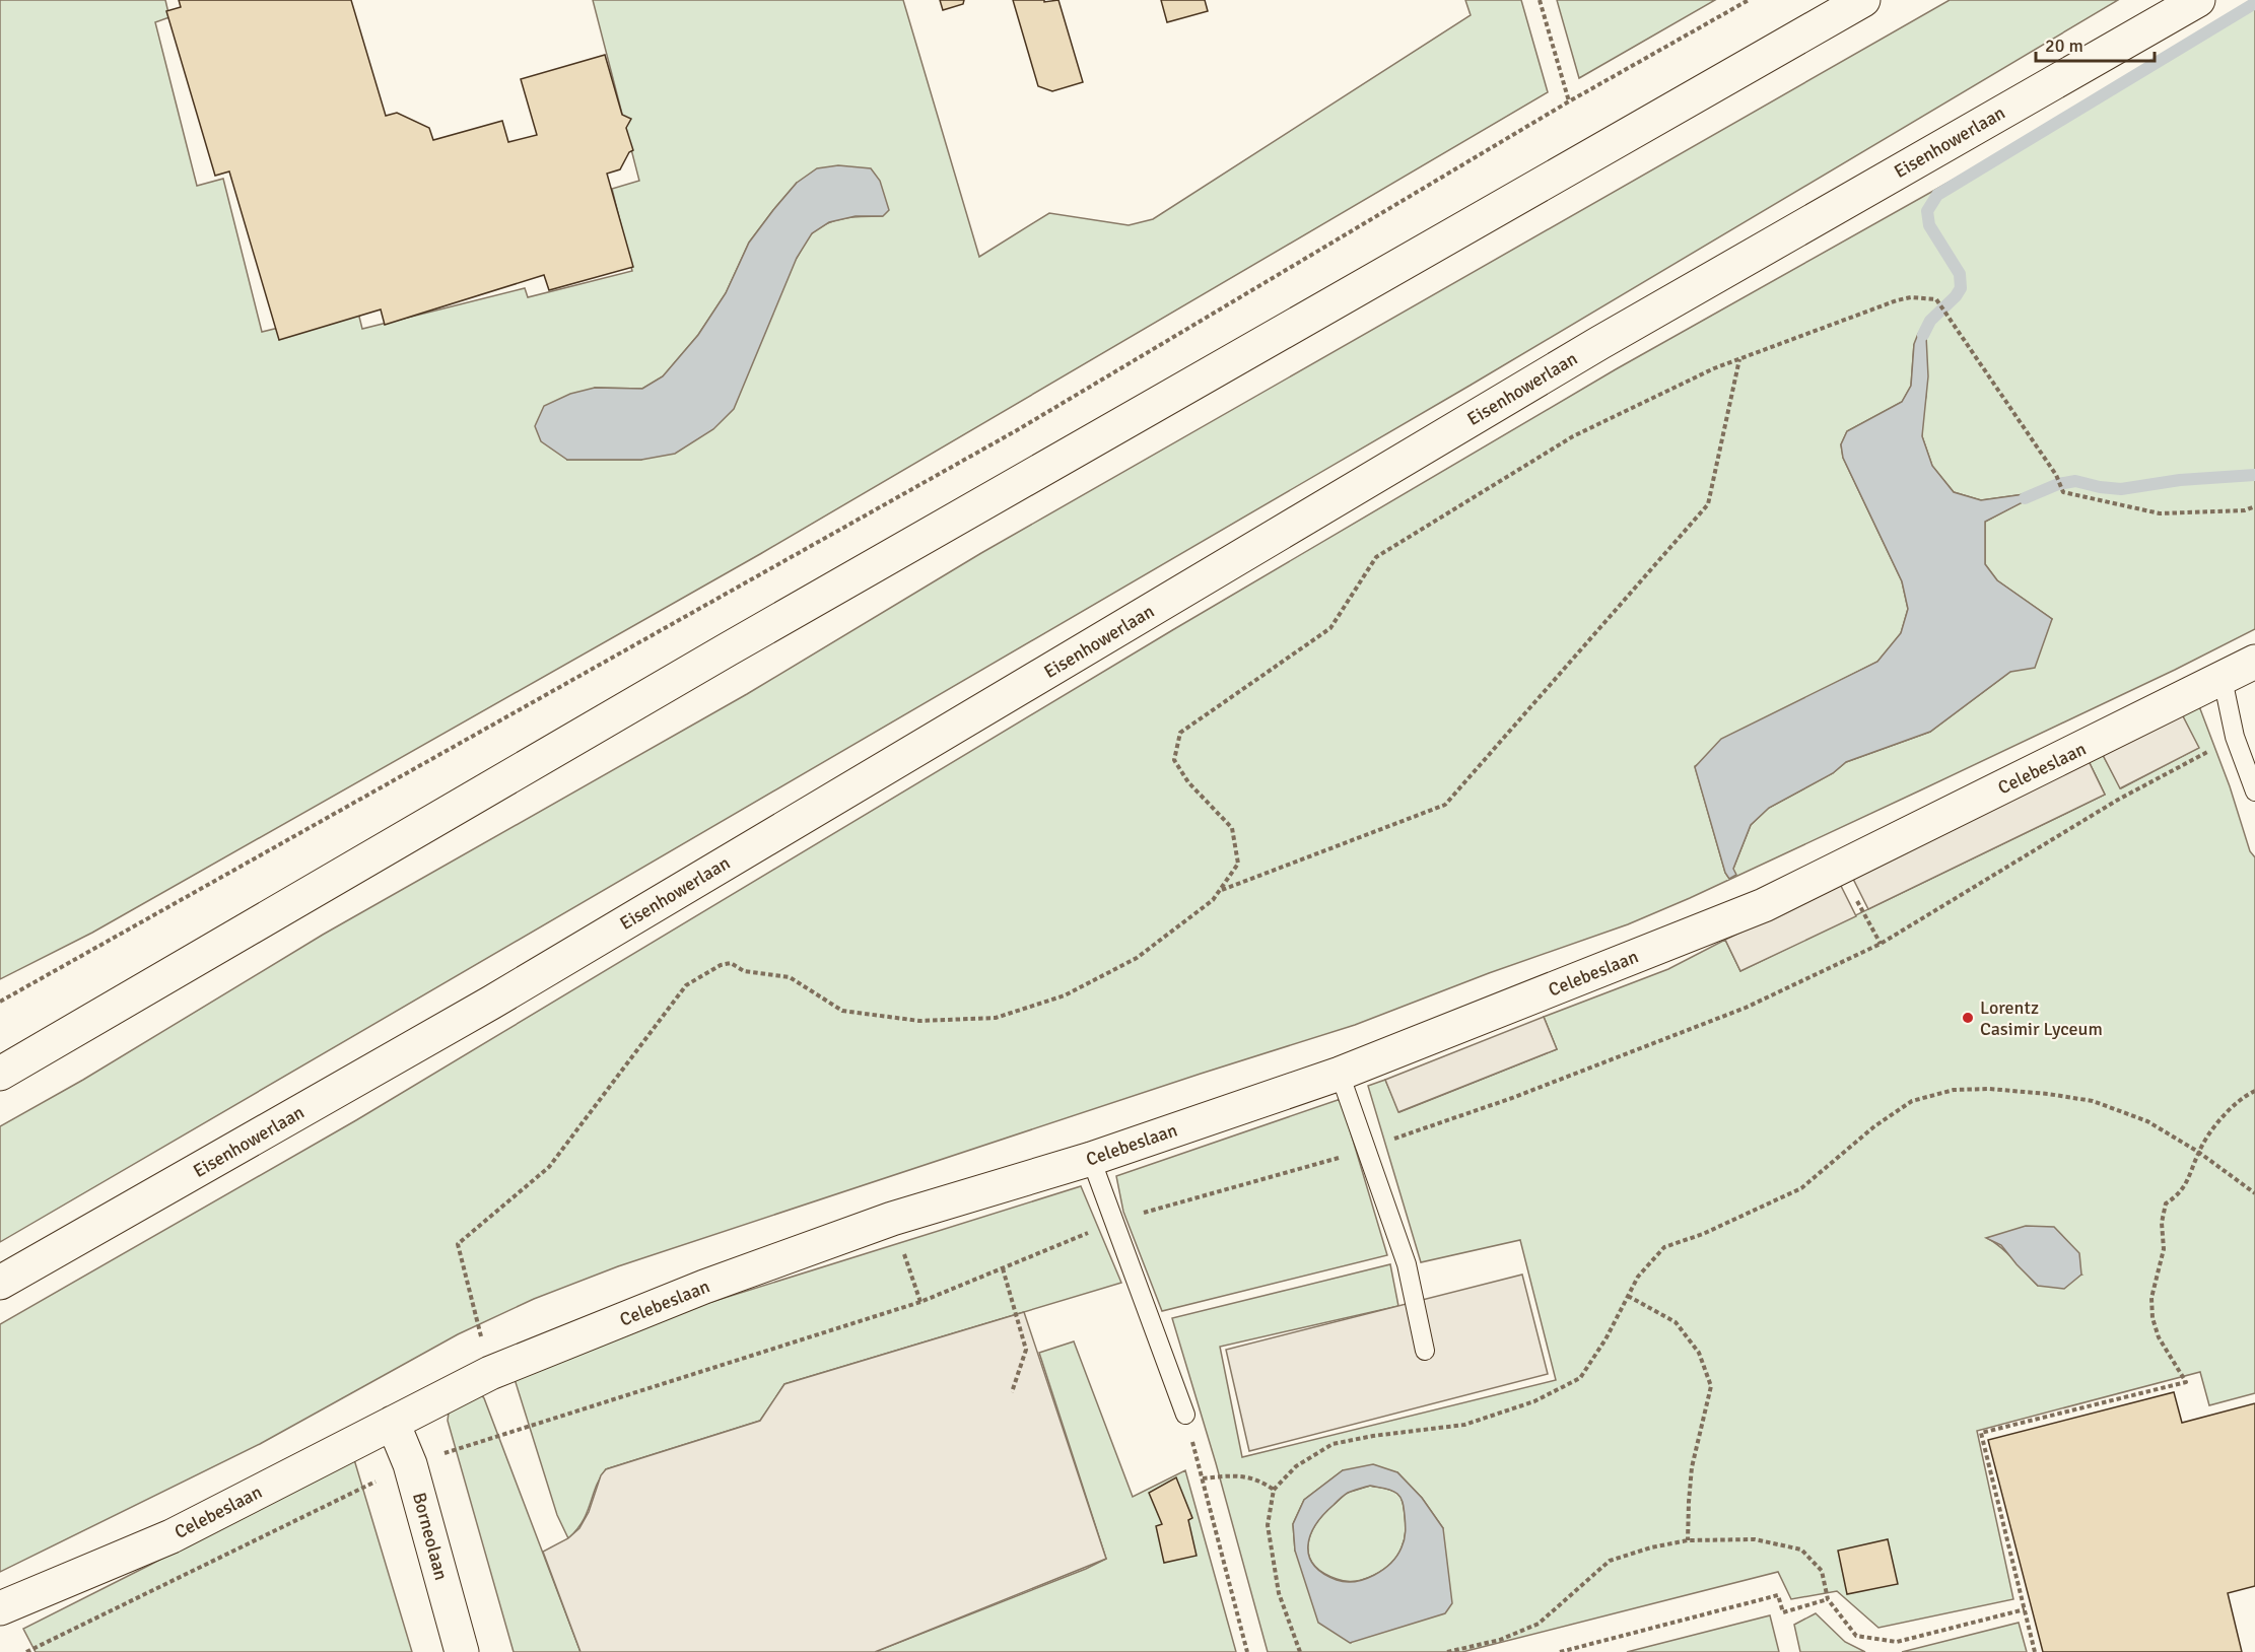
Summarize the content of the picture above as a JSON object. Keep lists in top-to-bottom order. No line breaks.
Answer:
{"streets":{"main road":["Eisenhowerlaan","Celebeslaan","Borneolaan"]},"crossings":[["Celebeslaan","Borneolaan"]],"places":["Lorentz Casimir Lyceum"],"scale_bar":"20 m"}
